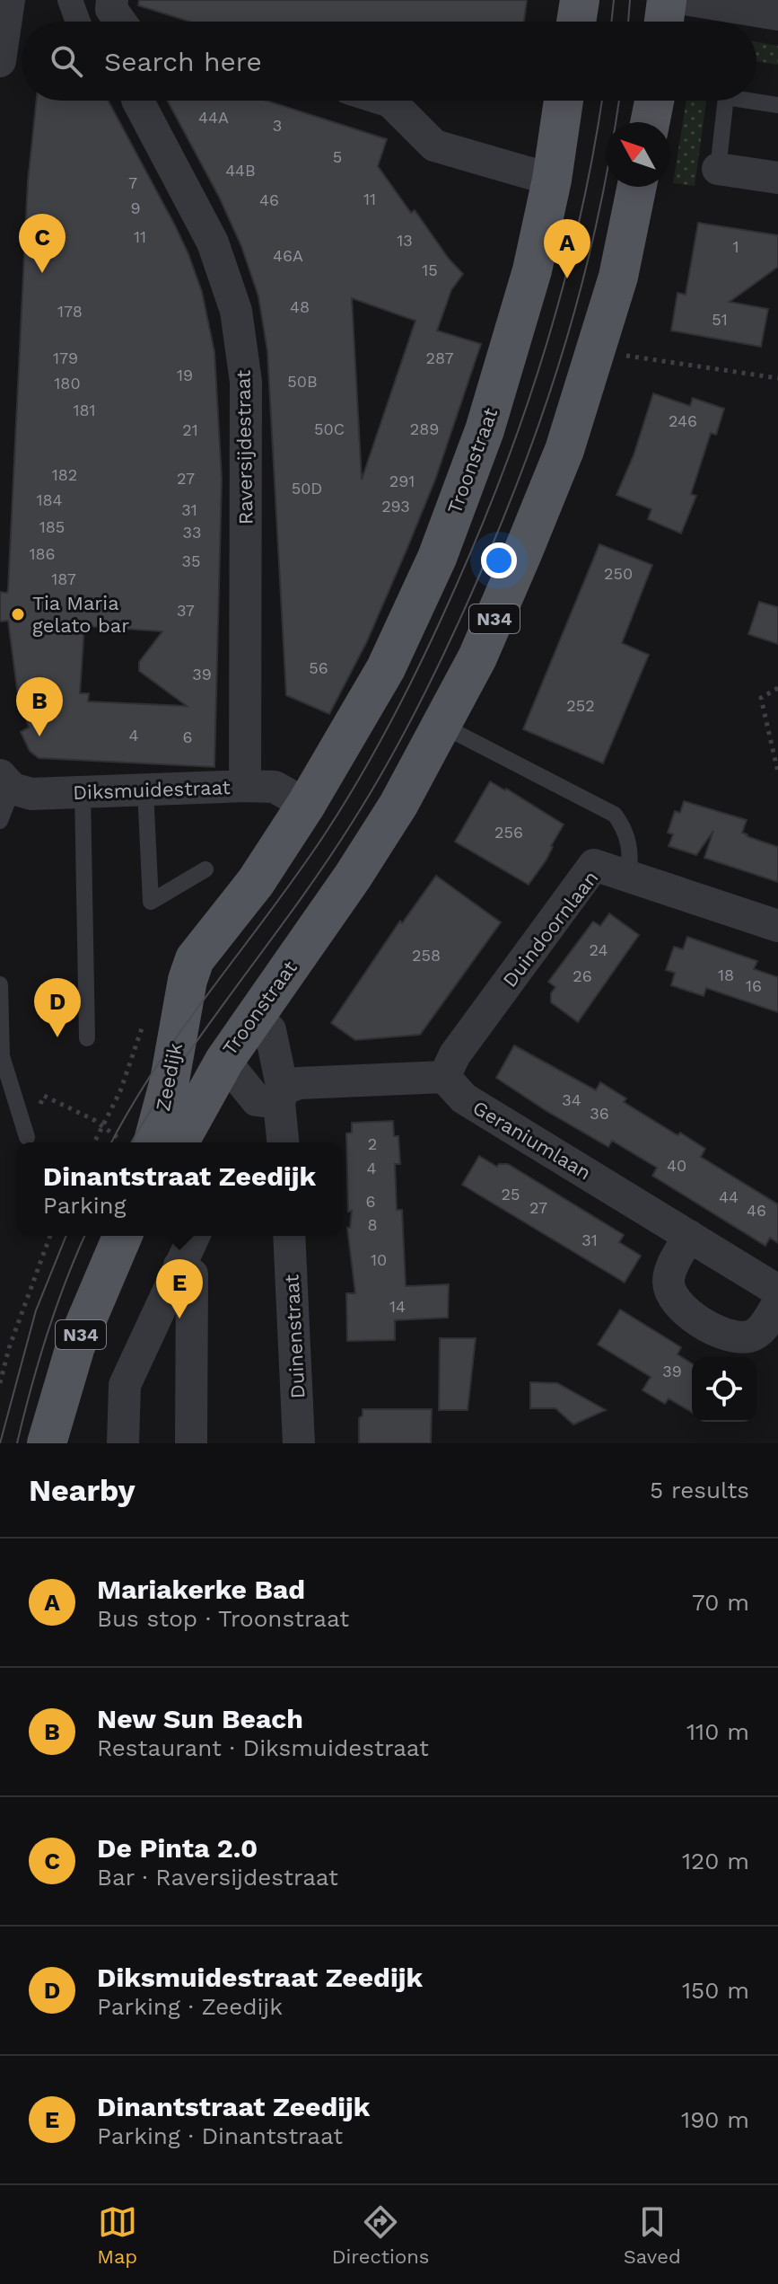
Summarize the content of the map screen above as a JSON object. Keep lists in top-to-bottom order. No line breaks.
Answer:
{"streets":{"main road":["Troonstraat","N34","Zeedijk"],"street":["Raversijdestraat","Diksmuidestraat","Duindoornlaan","Geraniumlaan","Duinenstraat"]},"crossings":[["Raversijdestraat","Diksmuidestraat"],["Troonstraat","Diksmuidestraat"],["Troonstraat","Zeedijk"],["Duindoornlaan","Geraniumlaan"]],"places":["Tia Maria gelato bar"],"house_numbers":["44A","3","5","44B","7","11","46","9","11","13","1","46A","15","48","178","51","179","287","19","50B","180","181","246","50C","289","21","182","27","291","50D","184","293","31","185","33","186","35","250","187","37","56","39","252","4","6","256","24","258","18","26","16","34","36","2","40","4","25","44","6","27","46","8","31","10","14","39"],"north":"top left","page":{"search":"Search here","pins":["C","A","B","D","E"],"popup":["Dinantstraat Zeedijk","Parking"],"heading":["Nearby","5 results"],"list":[{"mark":"A","name":"Mariakerke Bad","note":"Bus stop · Troonstraat","value":"70 m"},{"mark":"B","name":"New Sun Beach","note":"Restaurant · Diksmuidestraat","value":"110 m"},{"mark":"C","name":"De Pinta 2.0","note":"Bar · Raversijdestraat","value":"120 m"},{"mark":"D","name":"Diksmuidestraat Zeedijk","note":"Parking · Zeedijk","value":"150 m"},{"mark":"E","name":"Dinantstraat Zeedijk","note":"Parking · Dinantstraat","value":"190 m"}],"nav":["Map","Directions","Saved"]}}
